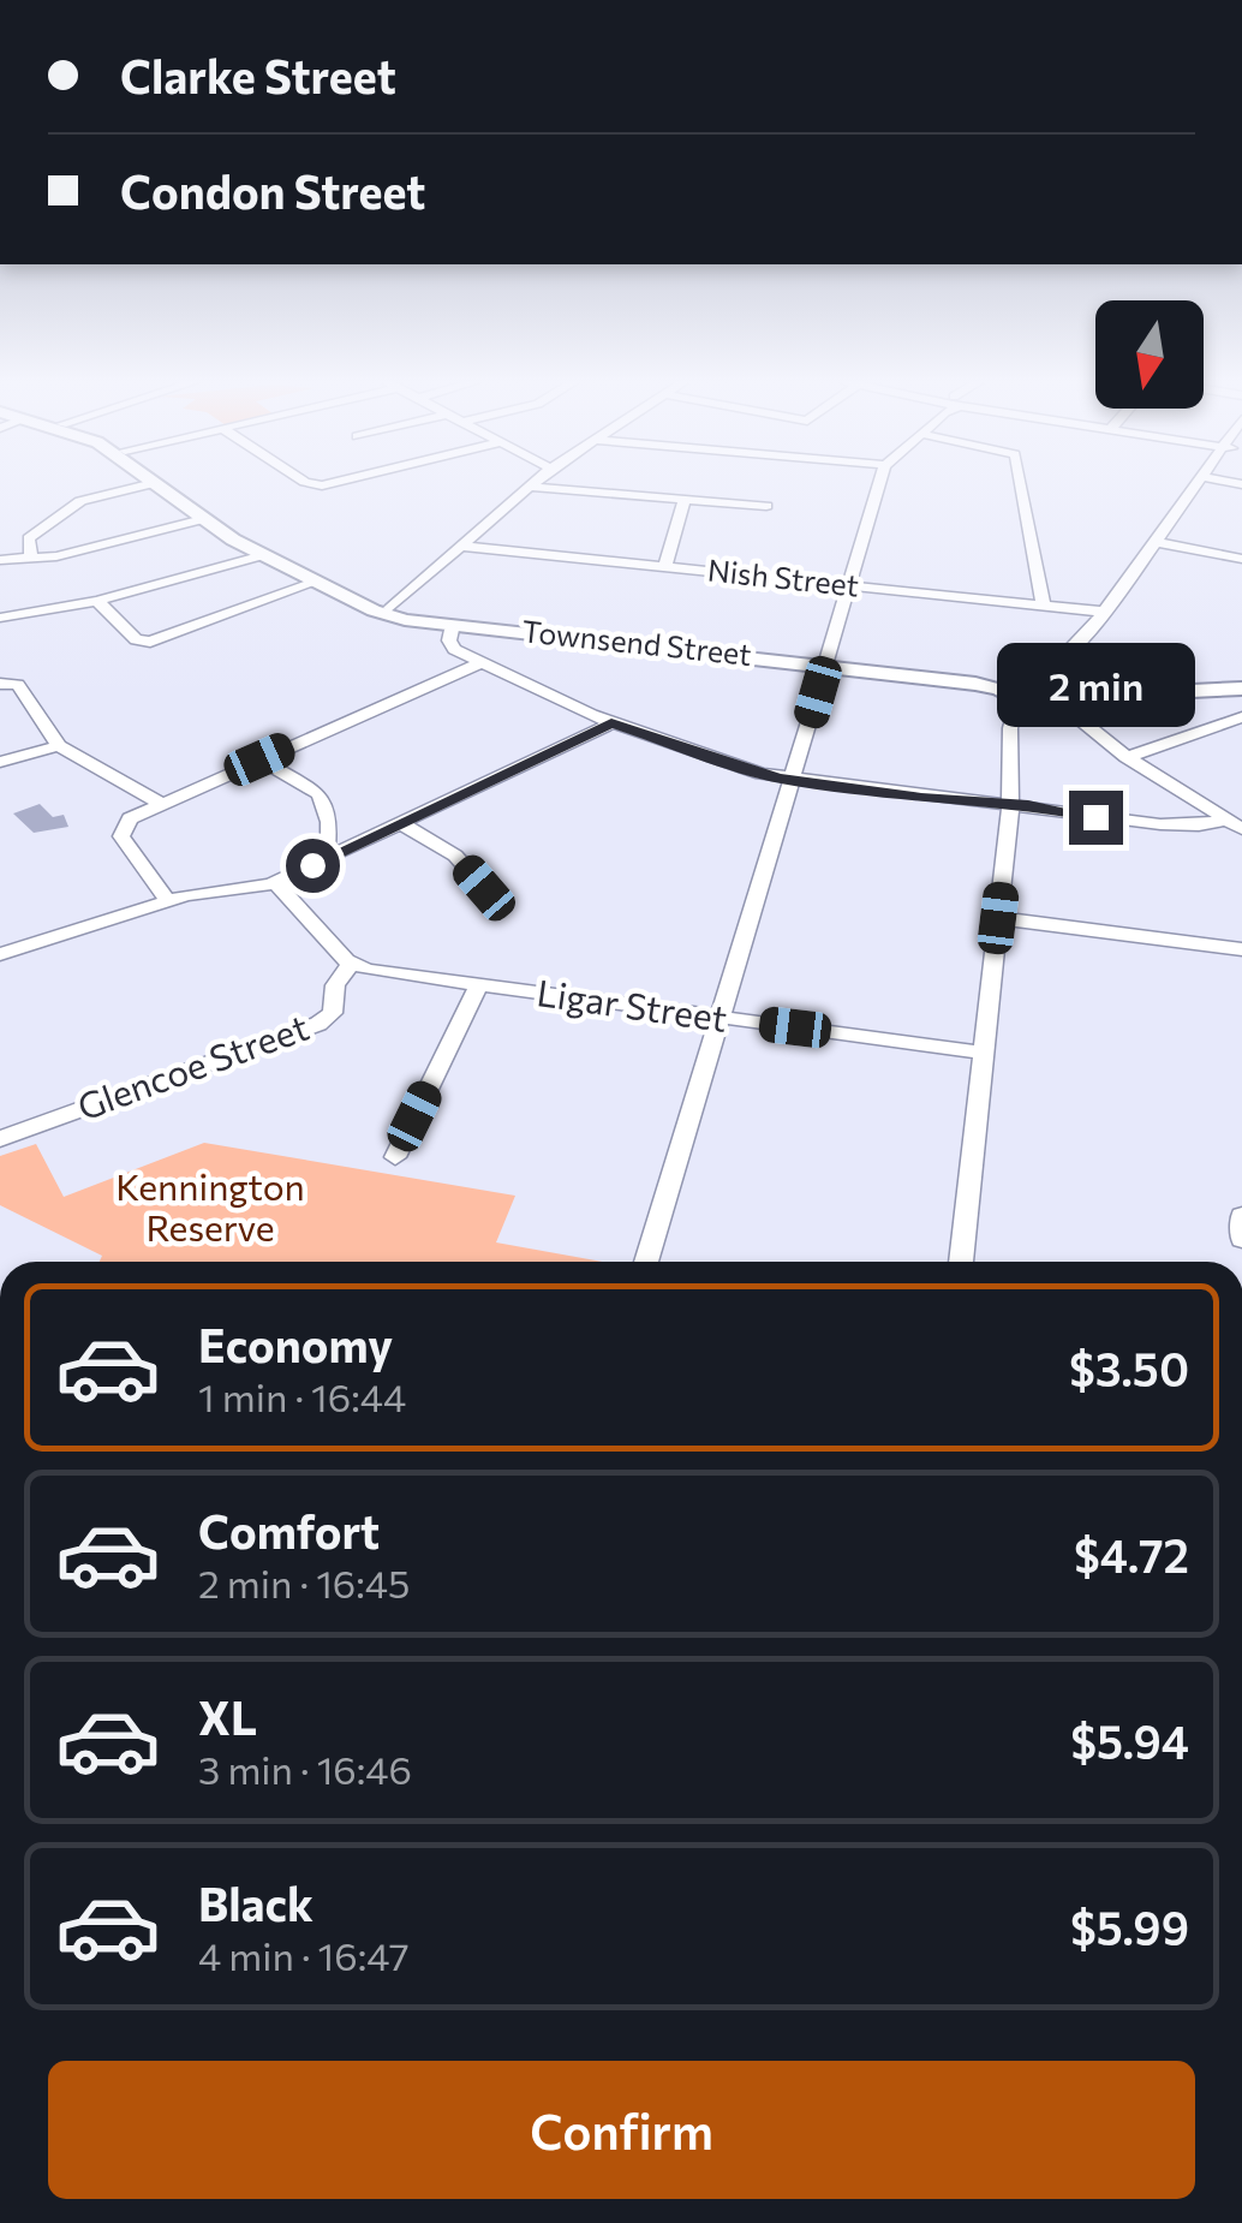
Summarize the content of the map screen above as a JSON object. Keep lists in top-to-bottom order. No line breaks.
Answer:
{"streets":{"main road":["Townsend Street"],"street":["Nish Street","Ligar Street","Glencoe Street"]},"crossings":[["Ligar Street","Glencoe Street"]],"parks":["Kennington Reserve"],"north":"bottom","page":{"banner":["Clarke Street","Condon Street"],"bubble":"2 min","list":[{"name":"Economy","note":"1 min · 16:44","value":"$3.50"},{"name":"Comfort","note":"2 min · 16:45","value":"$4.72"},{"name":"XL","note":"3 min · 16:46","value":"$5.94"},{"name":"Black","note":"4 min · 16:47","value":"$5.99"}],"buttons":"Confirm"}}
